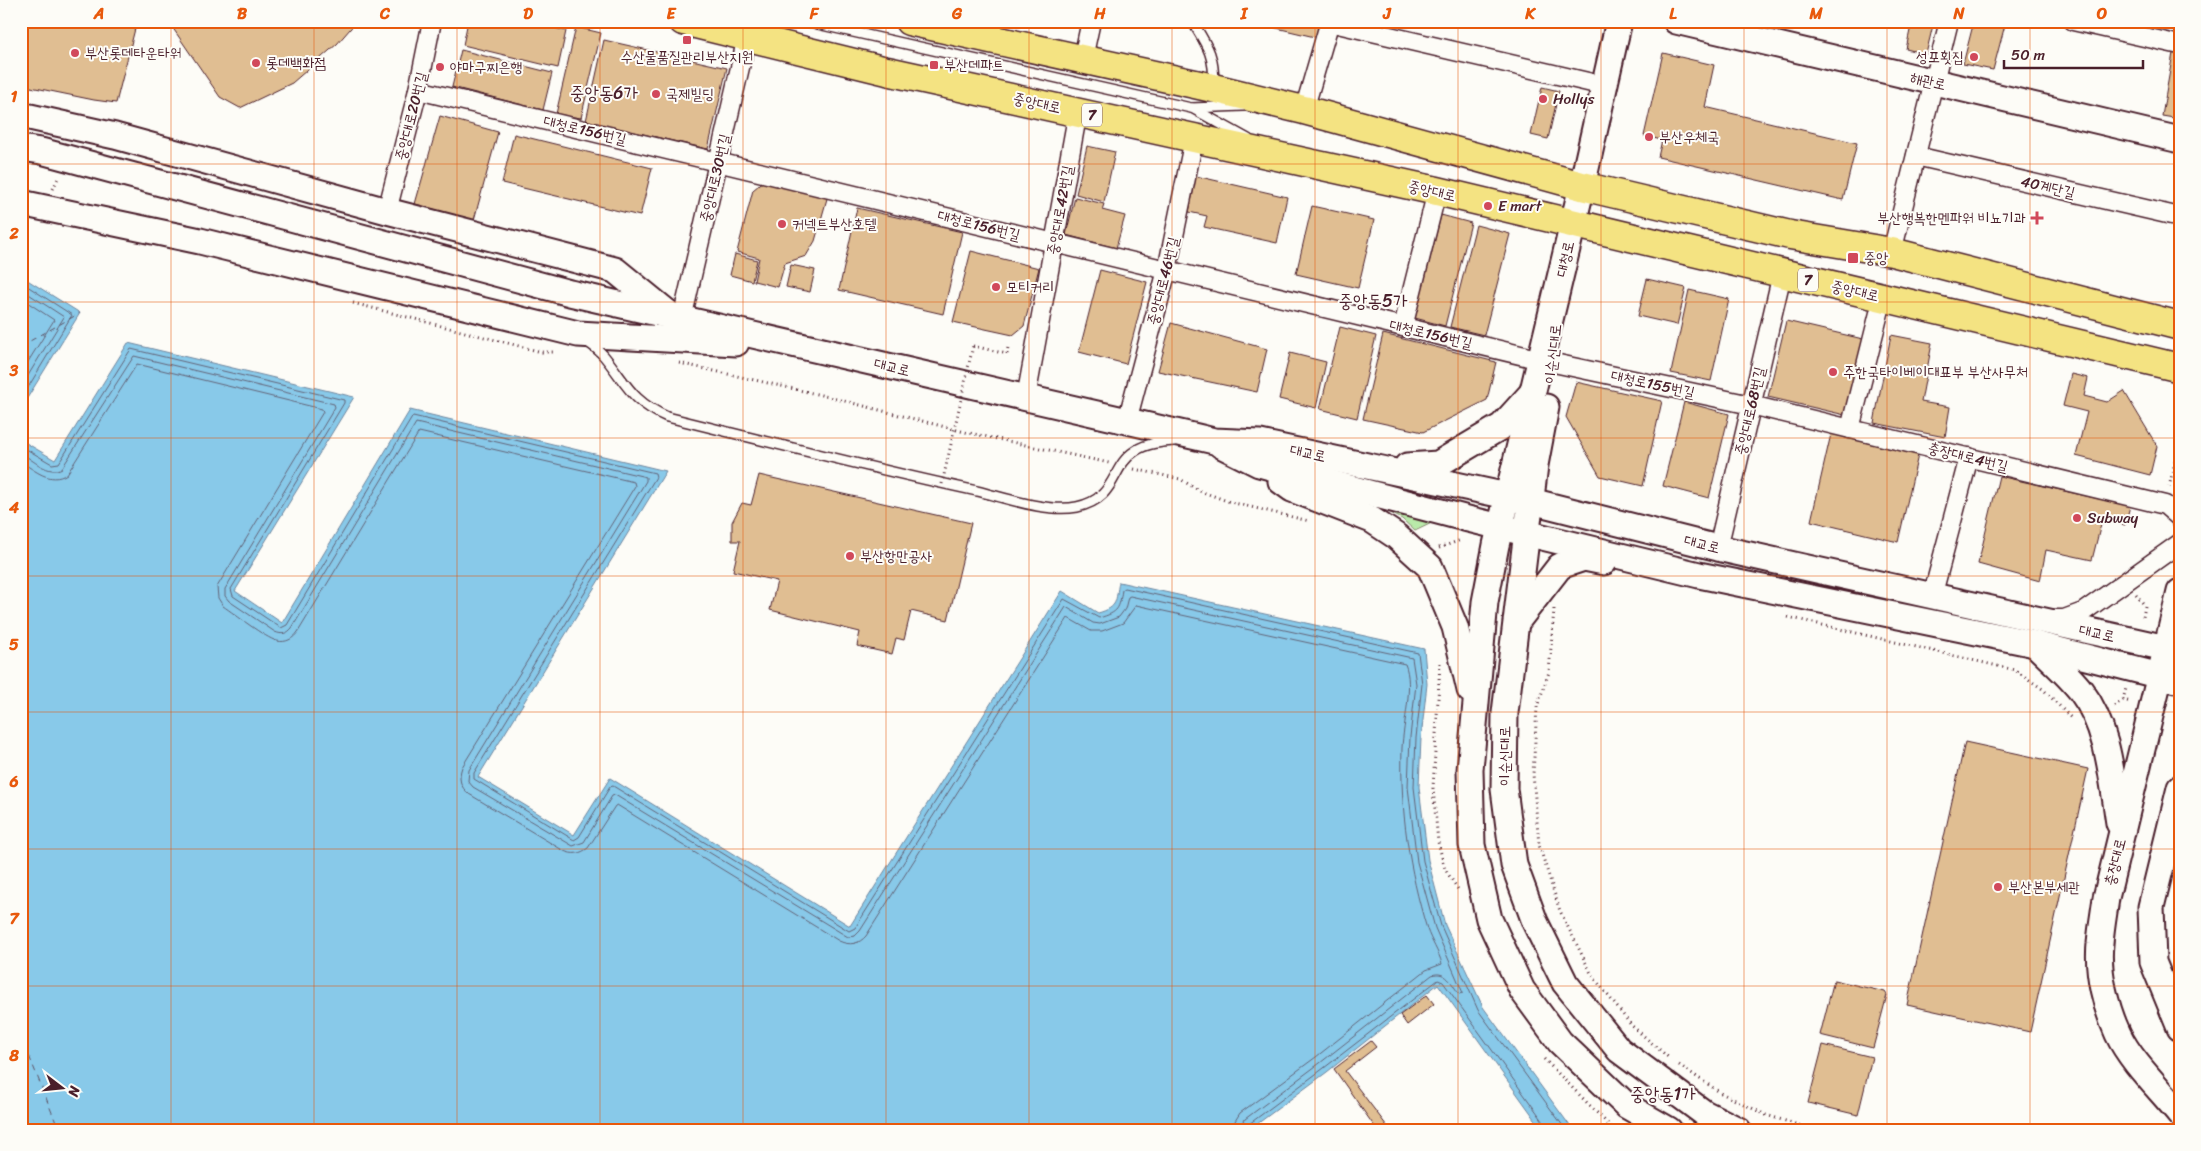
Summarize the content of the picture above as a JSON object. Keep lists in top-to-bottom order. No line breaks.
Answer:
{"streets":{"main road":["해관로","중앙대로","7","대청로","이순신대로","대교로","충장대로"],"street":["중앙대로20번길","대청로156번길","중앙대로30번길","40계단길","중앙대로42번길","중앙대로46번길","대청로155번길","중앙대로68번길","충장대로4번길"]},"crossings":[["중앙대로","중앙대로30번길"],["중앙대로","중앙대로42번길"],["중앙대로","대청로"],["중앙대로","중앙대로46번길"],["중앙대로","중앙대로68번길"],["중앙대로20번길","대청로156번길"],["대청로156번길","중앙대로30번길"],["대청로156번길","중앙대로42번길"],["대청로156번길","대청로"],["대청로156번길","중앙대로46번길"],["대청로156번길","이순신대로"],["대청로156번길","대청로155번길"],["중앙대로30번길","대교로"],["중앙대로42번길","대교로"],["대청로","이순신대로"],["대청로","대교로"],["대청로","대청로155번길"],["중앙대로46번길","대교로"],["이순신대로","대교로"],["이순신대로","대청로155번길"],["대교로","중앙대로68번길"],["대교로","충장대로"],["대청로155번길","중앙대로68번길"],["대청로155번길","충장대로4번길"],["중앙대로68번길","충장대로4번길"]],"districts":["중앙동6가","중앙동5가","중앙동1가"],"places":{"transit":["수산물품질관리부산지원","부산데파트","중앙"],"other":["부산롯데타운타워","성포횟집","롯데백화점","야마구찌은행","국제빌딩","Hollys","부산우체국","E mart","커넥트부산호텔","모티커리","주한국타이베이대표부 부산사무처","Subway","부산항만공사","부산본부세관"],"health":["부산행복한멘파워 비뇨기과"]},"scale_bar":"50 m","north":"right","grid":{"columns":["A","B","C","D","E","F","G","H","I","J","K","L","M","N","O"],"rows":["1","2","3","4","5","6","7","8"]}}
